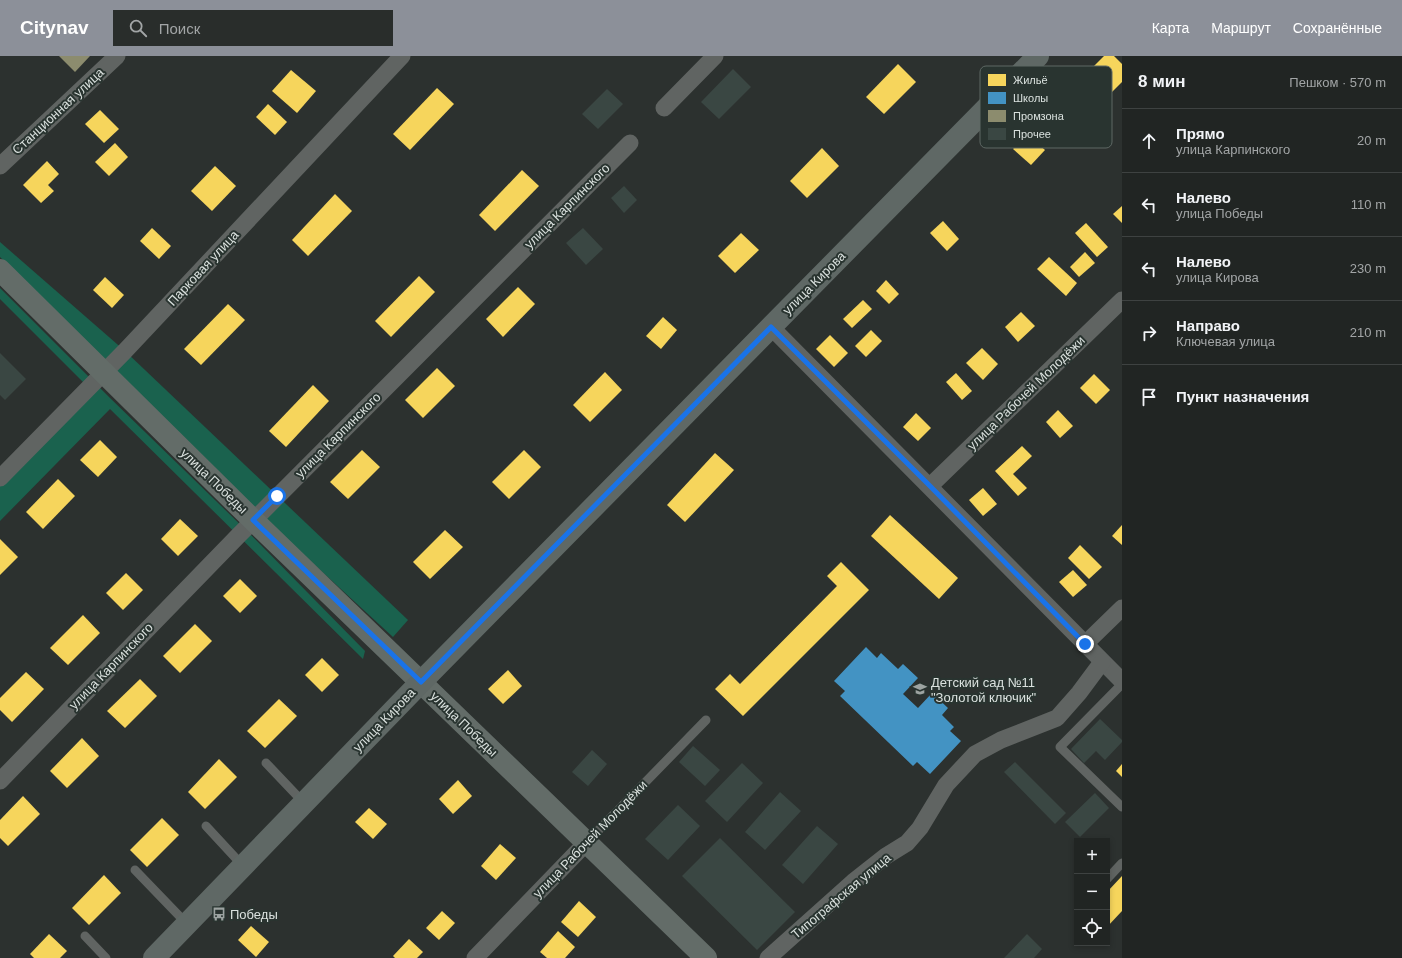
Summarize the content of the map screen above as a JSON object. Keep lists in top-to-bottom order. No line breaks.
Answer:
{"streets":{"main road":["улица Кирова","улица Победы"],"street":["Станционная улица","улица Карпинского","Парковая улица","улица Рабочей Молодёжи","Типографская улица"]},"crossings":[["улица Карпинского","улица Победы"],["Парковая улица","улица Победы"],["улица Кирова","улица Победы"],["улица Рабочей Молодёжи","улица Победы"]],"places":{"school or university":["Детский сад №11 \"Золотой ключик\""],"bus stop":["Победы"]},"legend":["Жильё","Школы","Промзона","Прочее"],"page":{"header":"Citynav","search":"Поиск","nav":["Карта","Маршрут","Сохранённые"],"heading":["8 мин","Пешком · 570 m"],"list":[["Прямо","улица Карпинского","20 m"],["Налево","улица Победы","110 m"],["Налево","улица Кирова","230 m"],["Направо","Ключевая улица","210 m"],"Пункт назначения"],"map_buttons":["+","−"]}}
